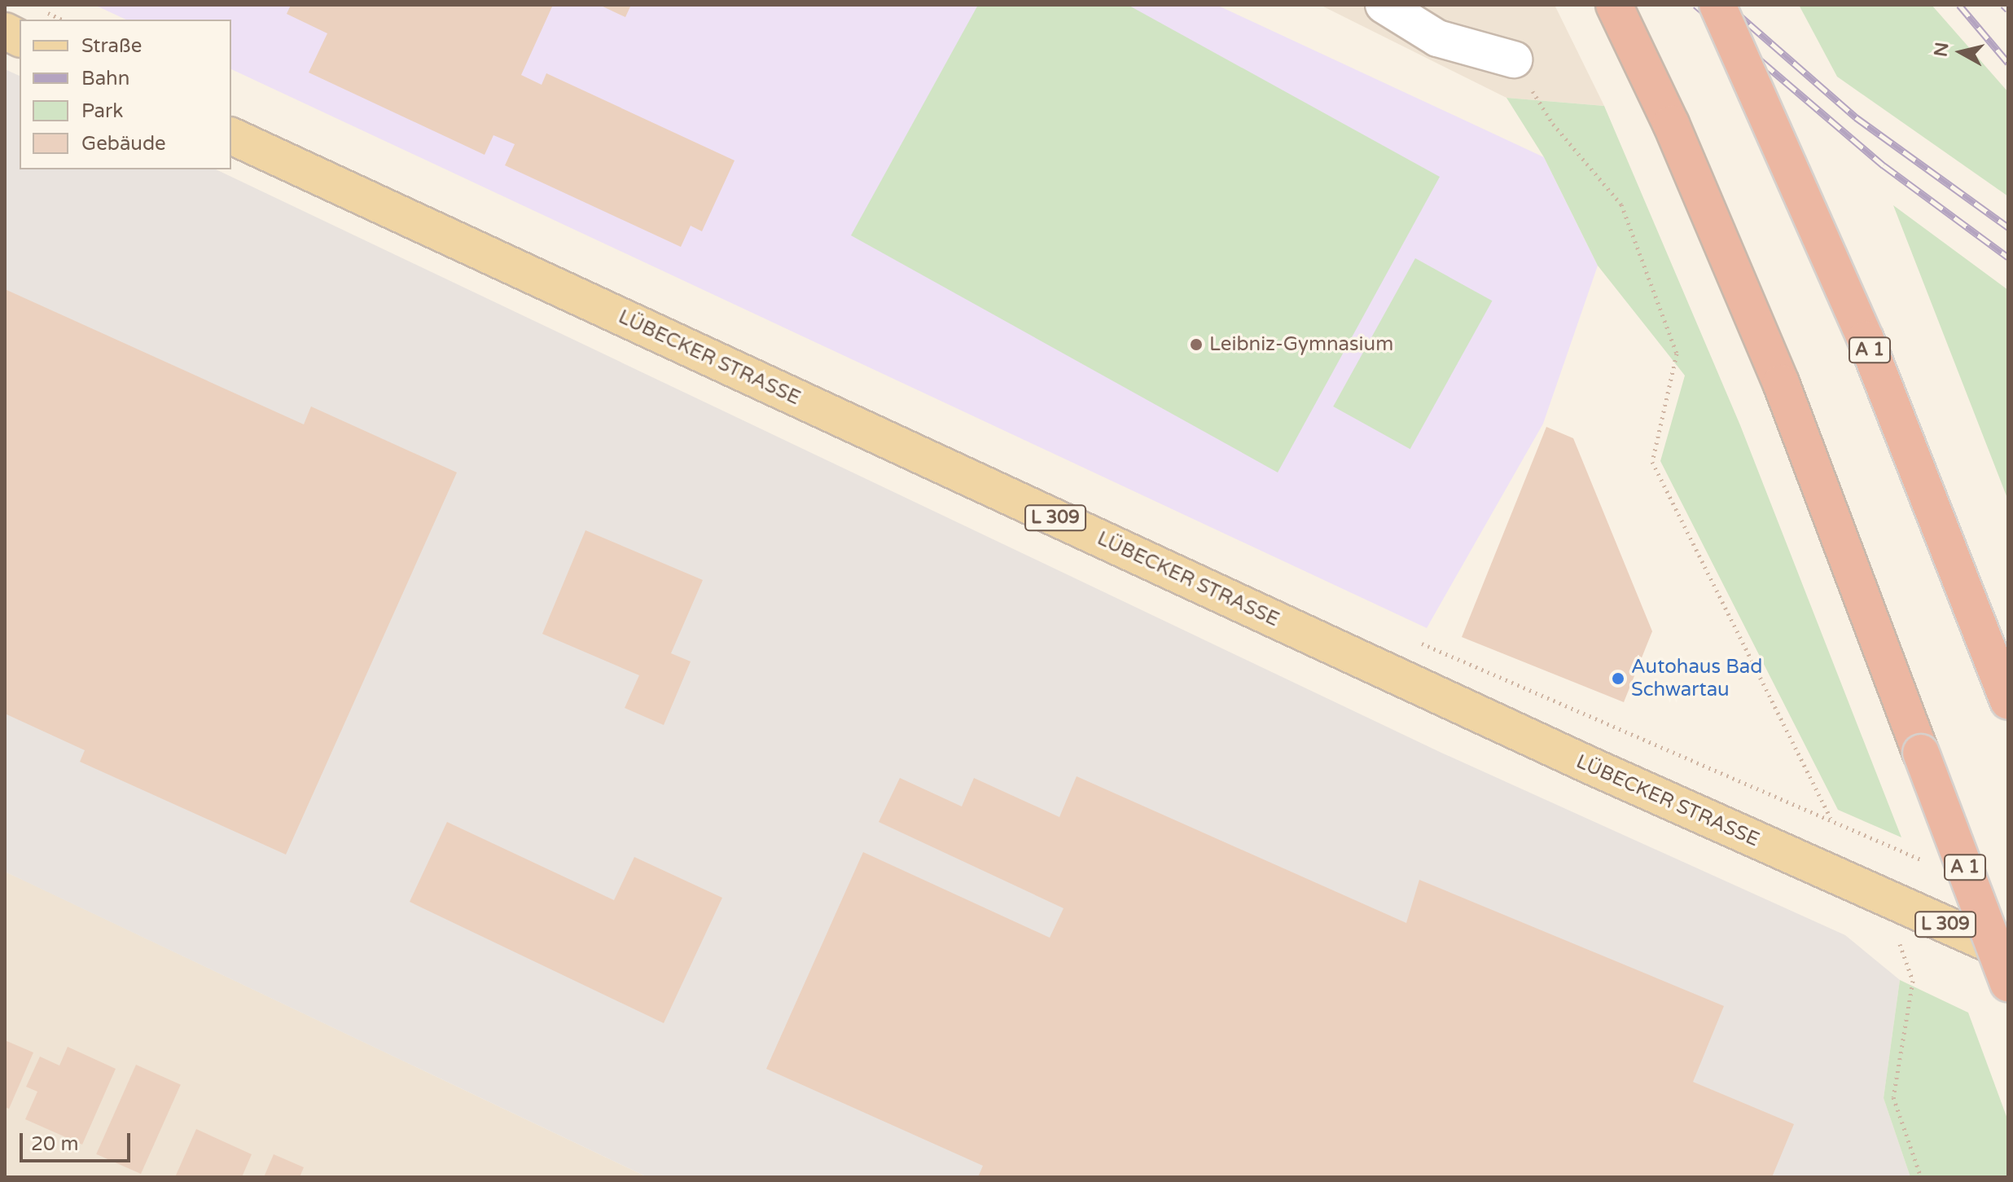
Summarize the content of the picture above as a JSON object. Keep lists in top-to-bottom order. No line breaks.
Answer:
{"streets":{"highway":["A 1"],"main road":["LÜBECKER STRASSE","L 309"]},"places":["Leibniz-Gymnasium","Autohaus Bad Schwartau"],"legend":["Straße","Bahn","Park","Gebäude"],"scale_bar":"20 m","north":"left"}
